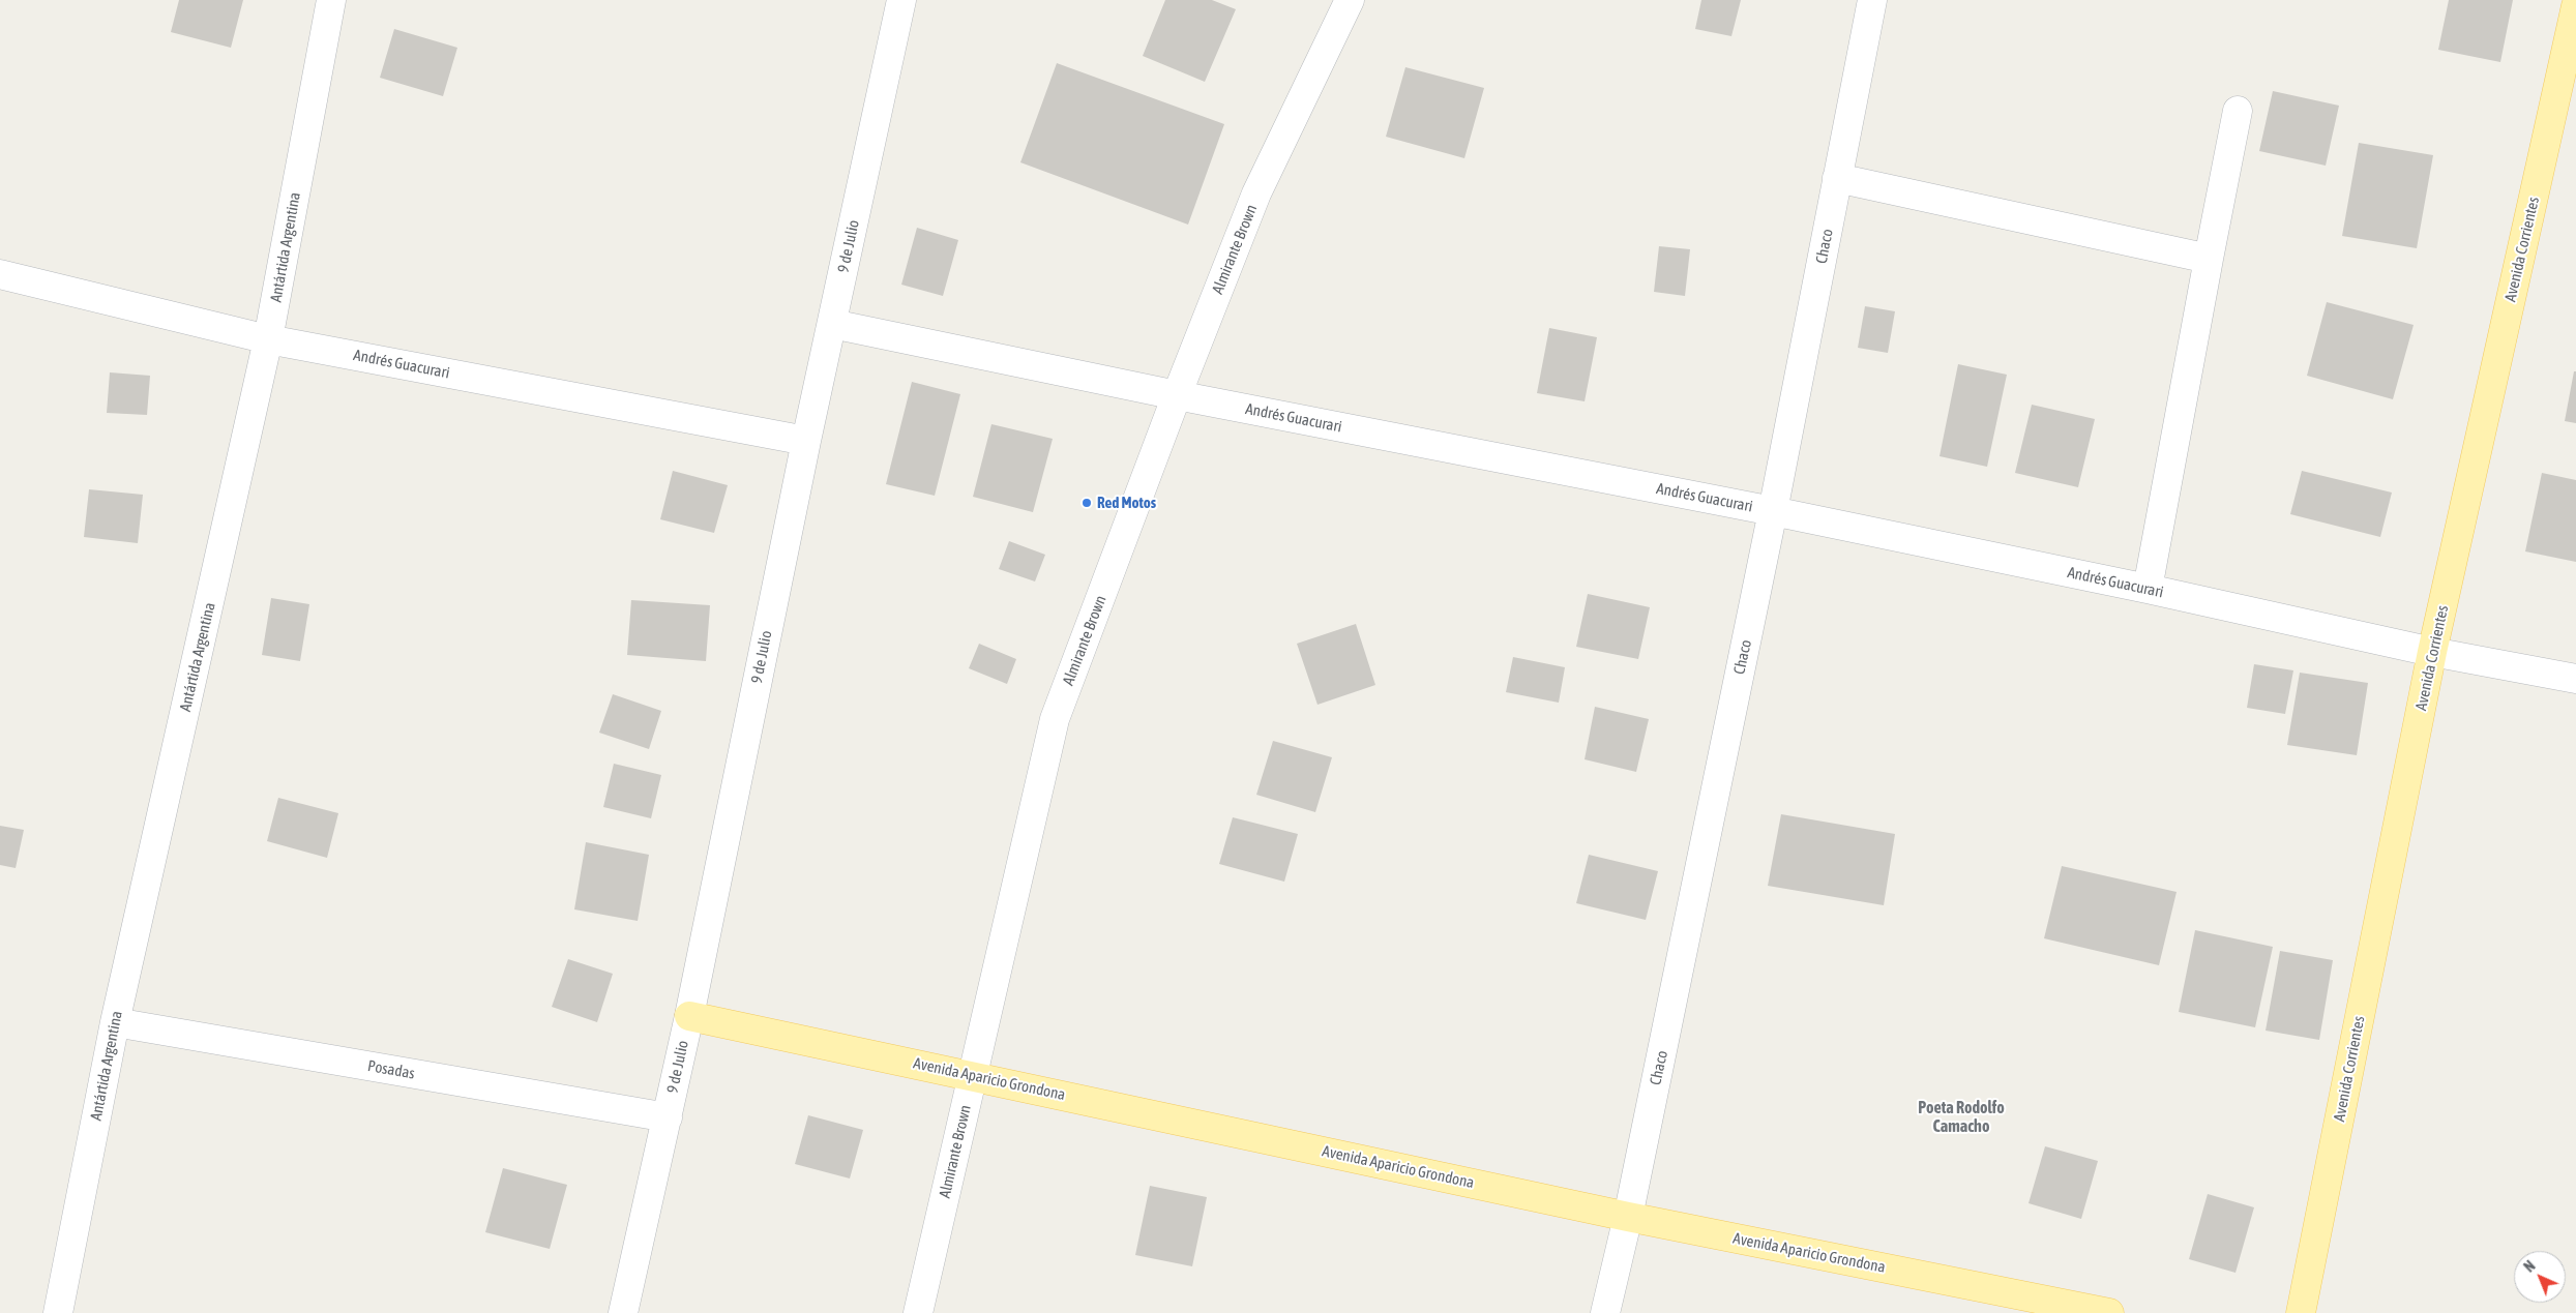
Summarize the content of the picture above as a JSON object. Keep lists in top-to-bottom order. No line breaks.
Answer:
{"streets":{"main road":["Avenida Corrientes","Avenida Aparicio Grondona"],"street":["9 de Julio","Chaco","Antártida Argentina","Almirante Brown","Andrés Guacurari","Posadas"]},"crossings":[["9 de Julio","Andrés Guacurari"],["9 de Julio","Posadas"],["9 de Julio","Avenida Aparicio Grondona"],["Chaco","Andrés Guacurari"],["Chaco","Avenida Aparicio Grondona"],["Antártida Argentina","Andrés Guacurari"],["Antártida Argentina","Posadas"],["Almirante Brown","Andrés Guacurari"],["Almirante Brown","Avenida Aparicio Grondona"],["Avenida Corrientes","Andrés Guacurari"]],"districts":["Poeta Rodolfo Camacho"],"places":["Red Motos"],"north":"top left"}
